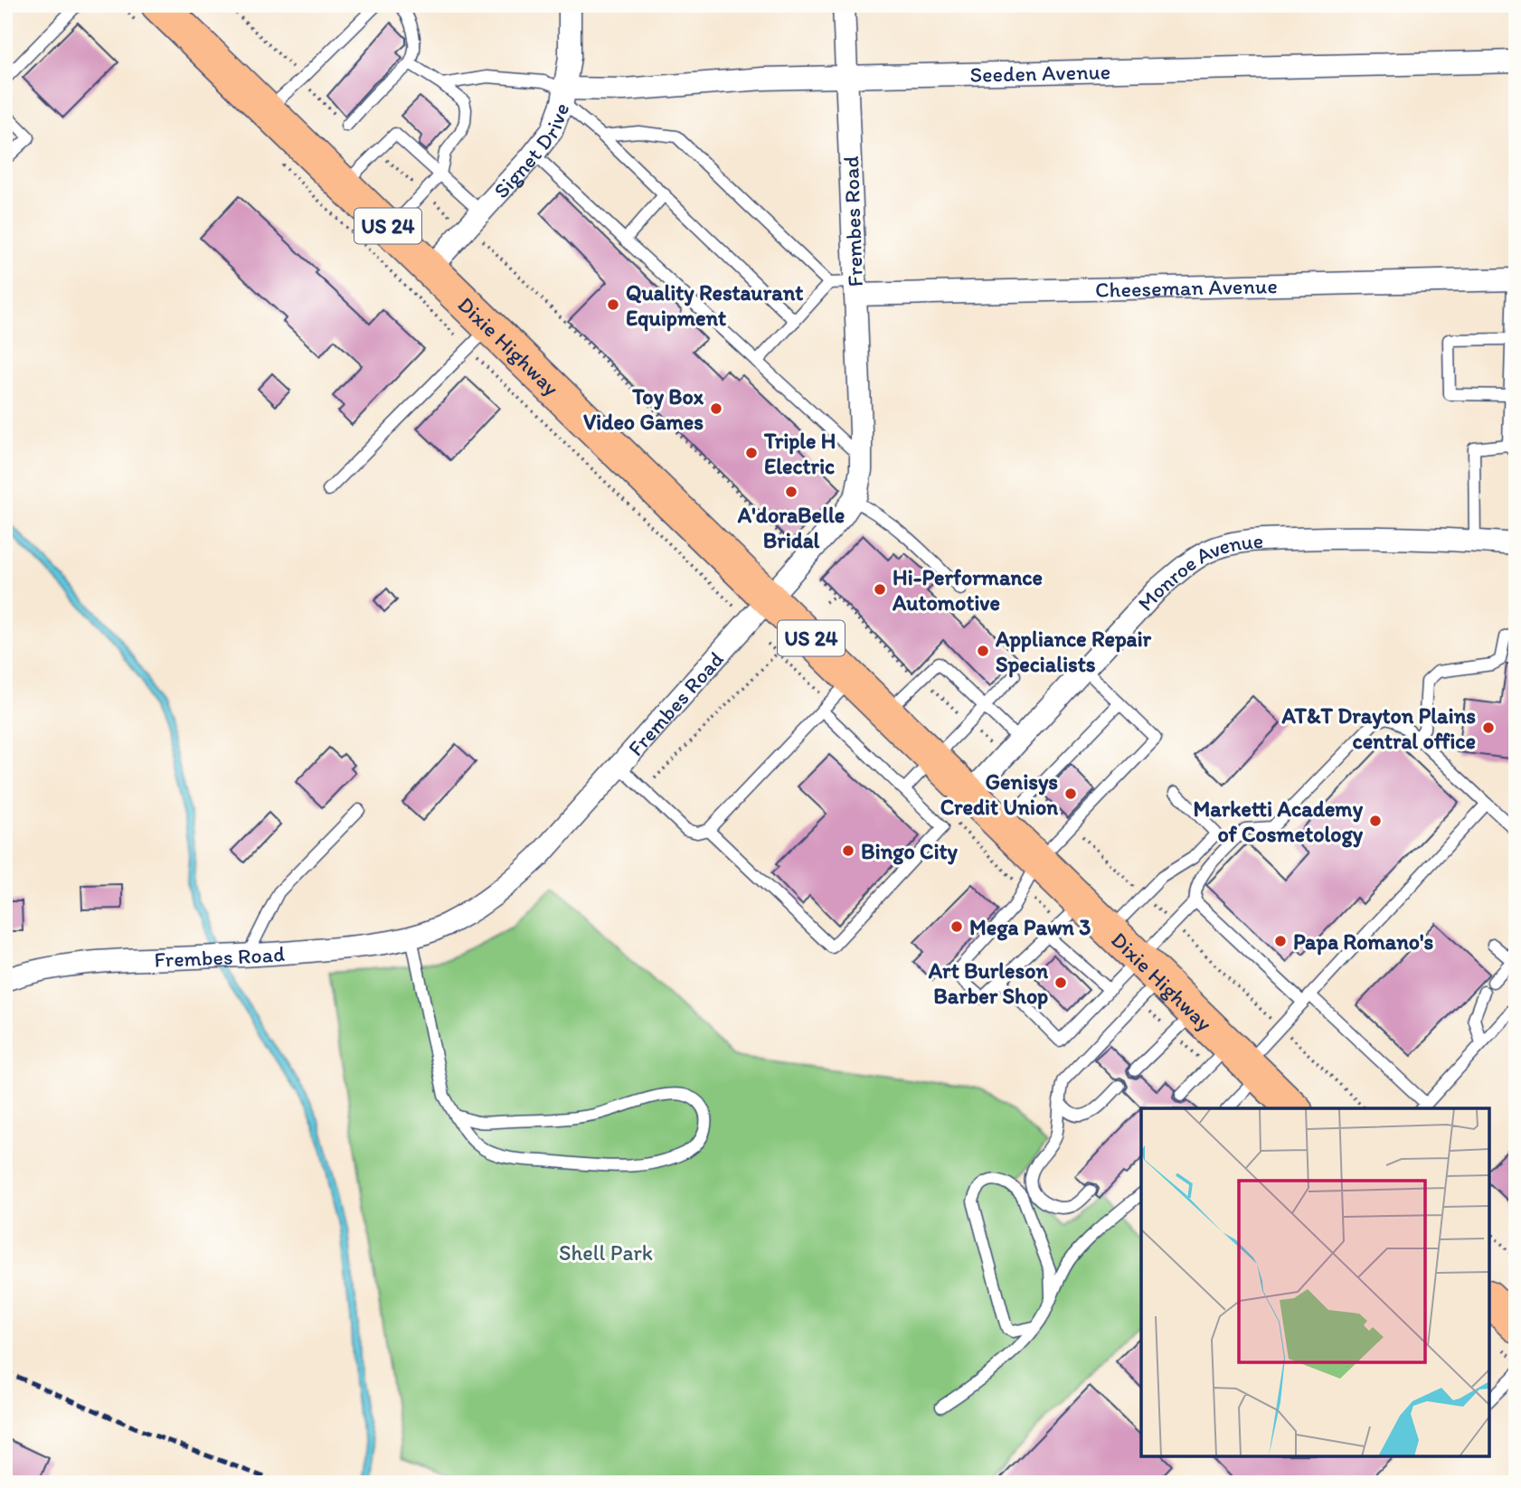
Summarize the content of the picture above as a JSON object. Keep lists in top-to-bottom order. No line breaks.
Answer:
{"streets":{"main road":["US 24","Dixie Highway"],"street":["Seeden Avenue","Signet Drive","Frembes Road","Cheeseman Avenue","Monroe Avenue"]},"crossings":[["Seeden Avenue","Signet Drive"],["Seeden Avenue","Frembes Road"],["Signet Drive","Dixie Highway"],["Frembes Road","Cheeseman Avenue"],["Frembes Road","Dixie Highway"],["Dixie Highway","Monroe Avenue"]],"parks":["Shell Park"],"places":["Quality Restaurant Equipment","Toy Box Video Games","Triple H Electric","A'doraBelle Bridal","Hi-Performance Automotive","Appliance Repair Specialists","AT&T Drayton Plains central office","Genisys Credit Union","Marketti Academy of Cosmetology","Bingo City","Mega Pawn 3","Papa Romano's","Art Burleson Barber Shop"]}
